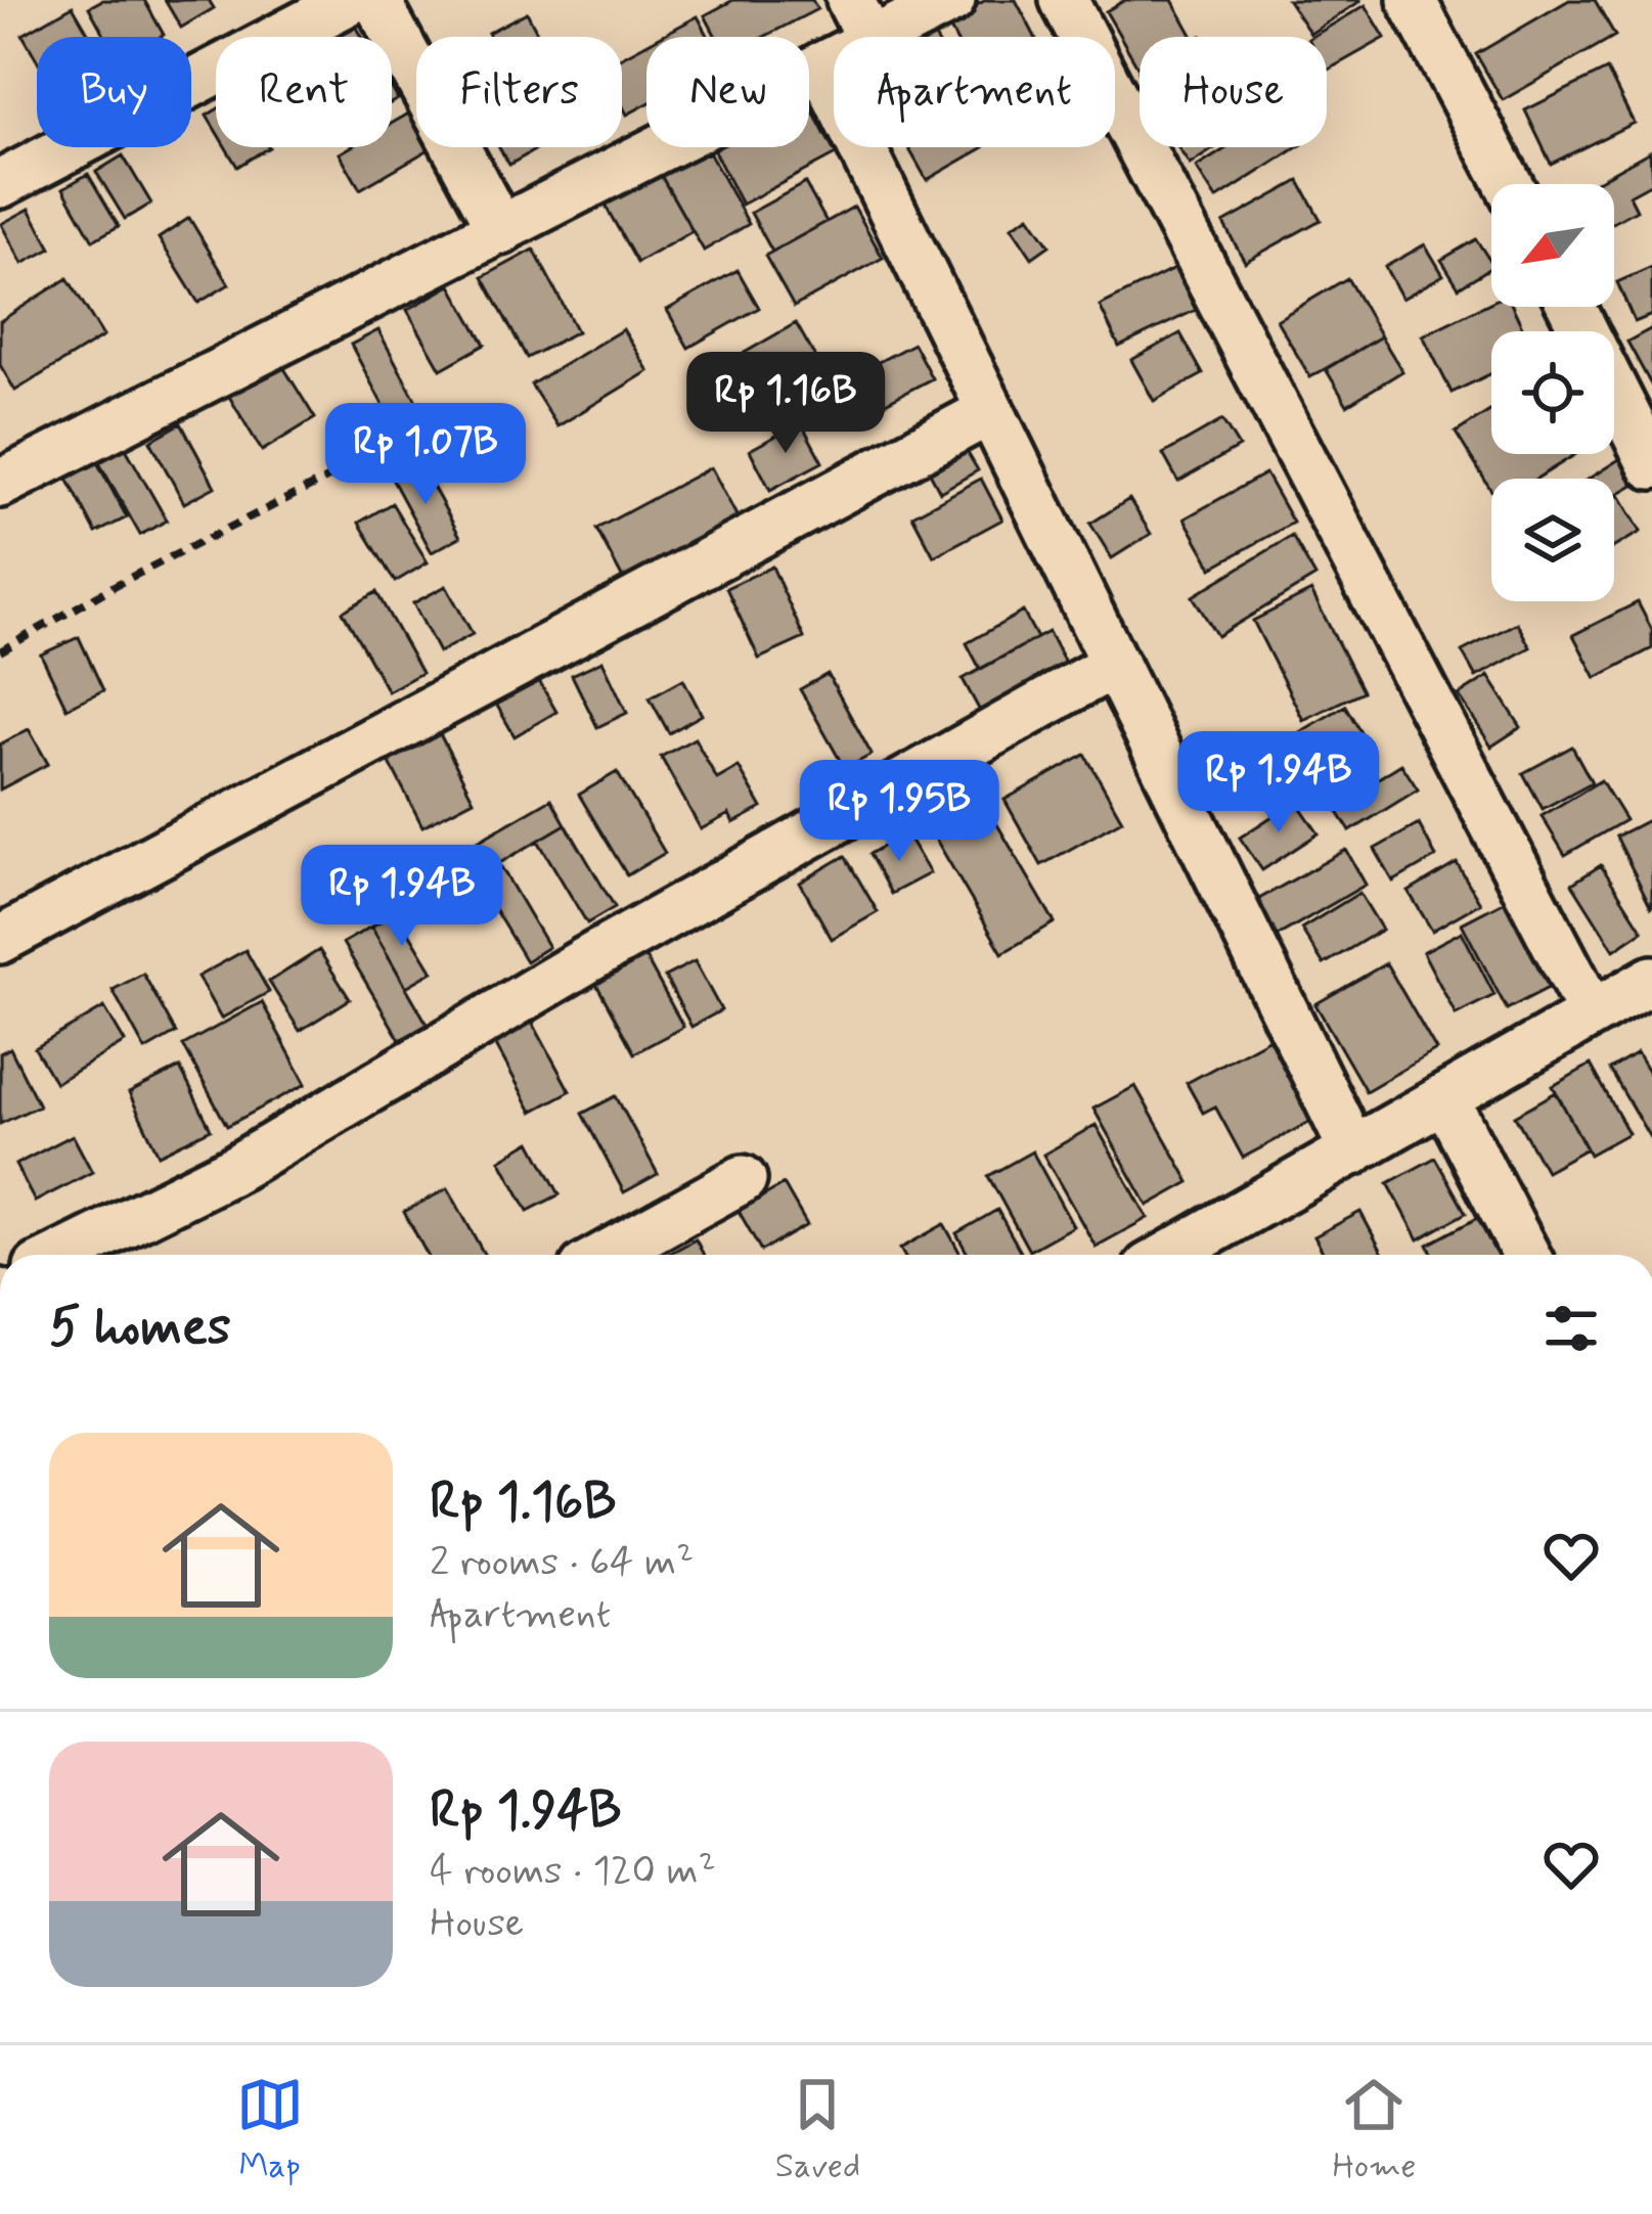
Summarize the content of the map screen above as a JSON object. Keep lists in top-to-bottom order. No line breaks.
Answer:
{"north":"bottom left","page":{"chip":["Buy","Rent","Filters","New","Apartment","House"],"price":["Rp 1.16B","Rp 1.07B","Rp 1.94B","Rp 1.95B","Rp 1.94B"],"heading":"5 homes","list":[{"name":"Rp 1.16B","note":"2 rooms · 64 m² · Apartment"},{"name":"Rp 1.94B","note":"4 rooms · 120 m² · House"}],"tabs":["Map","Saved","Home"]}}
